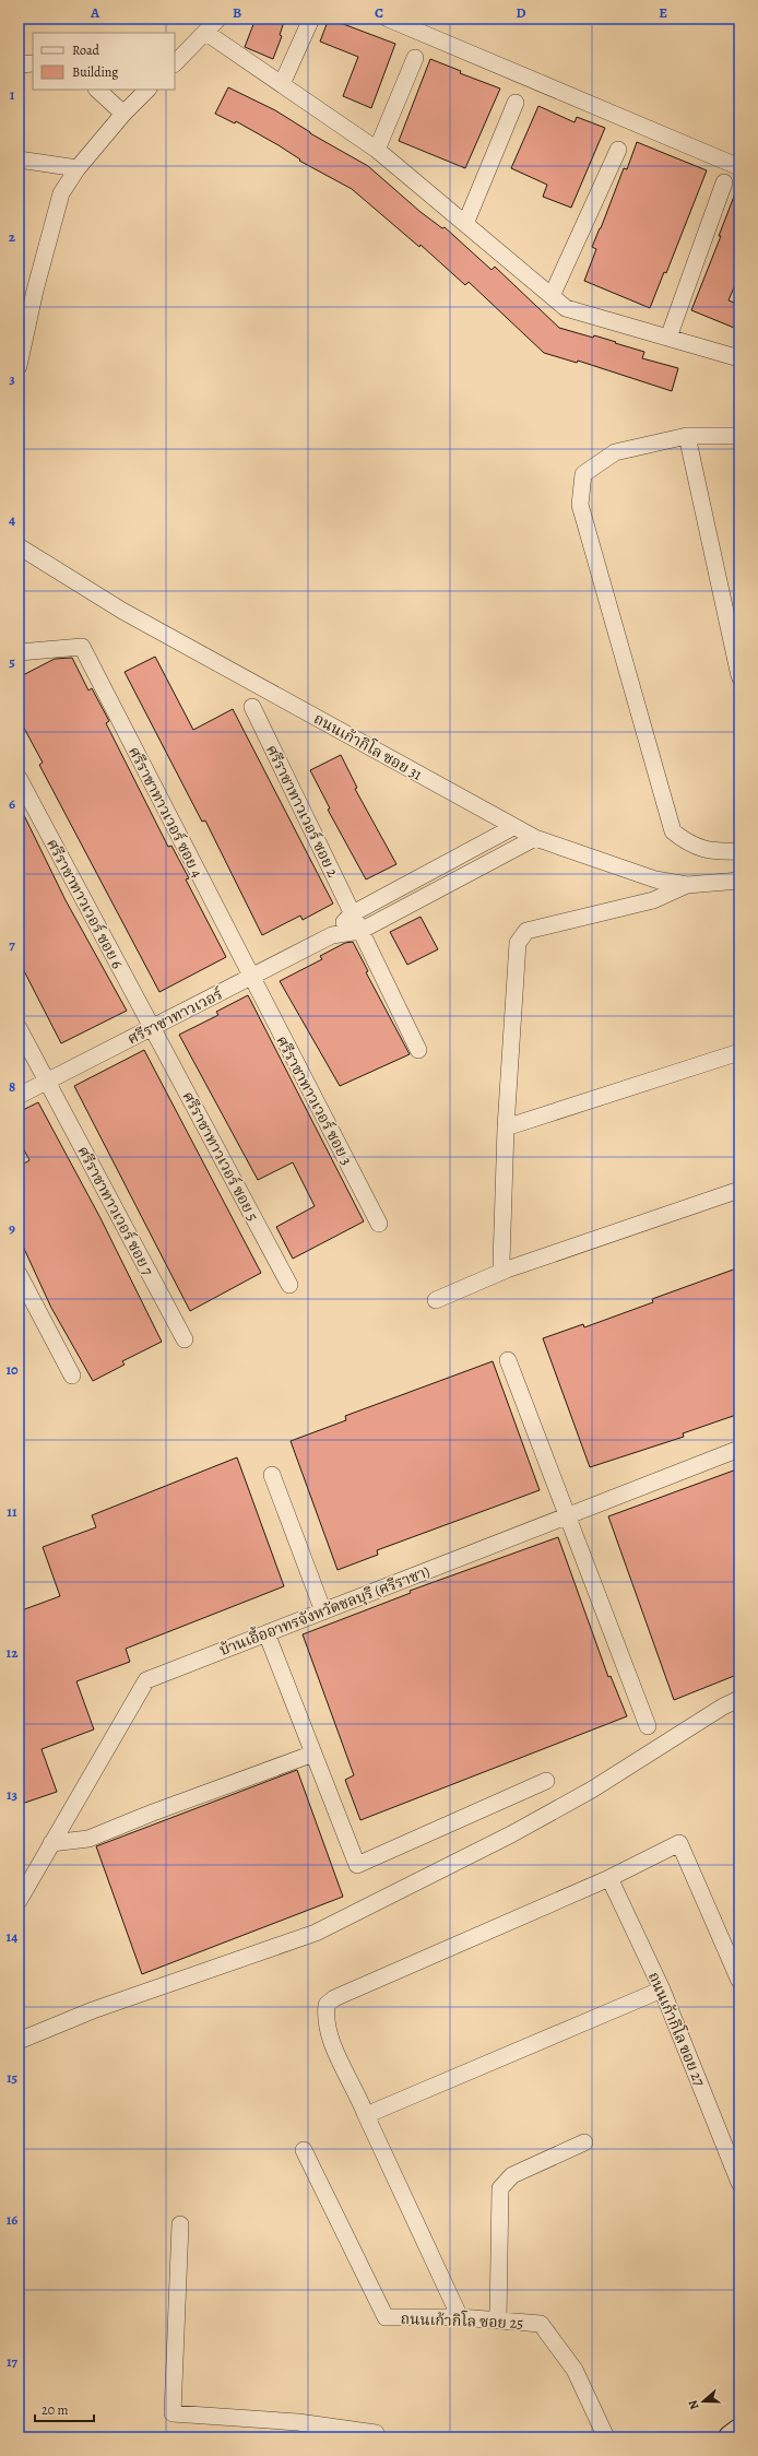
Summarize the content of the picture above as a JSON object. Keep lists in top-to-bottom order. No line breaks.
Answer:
{"streets":{"street":["ถนนเก้ากิโล ซอย 31","ศรีราชาทาวเวอร์ ซอย 2","ศรีราชาทาวเวอร์ ซอย 4","ศรีราชาทาวเวอร์ ซอย 6","ศรีราชาทาวเวอร์","ศรีราชาทาวเวอร์ ซอย 3","ศรีราชาทาวเวอร์ ซอย 5","ศรีราชาทาวเวอร์ ซอย 7","บ้านเอื้ออาทรจังหวัดชลบุรี (ศรีราชา)","ถนนเก้ากิโล ขอย 27","ถนนเก้ากิโล ซอย 25"]},"crossings":[["ถนนเก้ากิโล ซอย 31","ศรีราชาทาวเวอร์"],["ศรีราชาทาวเวอร์ ซอย 2","ศรีราชาทาวเวอร์"],["ศรีราชาทาวเวอร์ ซอย 4","ศรีราชาทาวเวอร์"],["ศรีราชาทาวเวอร์ ซอย 4","ศรีราชาทาวเวอร์ ซอย 3"],["ศรีราชาทาวเวอร์ ซอย 6","ศรีราชาทาวเวอร์"],["ศรีราชาทาวเวอร์ ซอย 6","ศรีราชาทาวเวอร์ ซอย 5"],["ศรีราชาทาวเวอร์","ศรีราชาทาวเวอร์ ซอย 3"],["ศรีราชาทาวเวอร์","ศรีราชาทาวเวอร์ ซอย 5"],["ศรีราชาทาวเวอร์","ศรีราชาทาวเวอร์ ซอย 7"]],"legend":["Road","Building"],"scale_bar":"20 m","north":"left","grid":{"columns":["A","B","C","D","E"],"rows":["1","2","3","4","5","6","7","8","9","10","11","12","13","14","15","16","17"]}}
